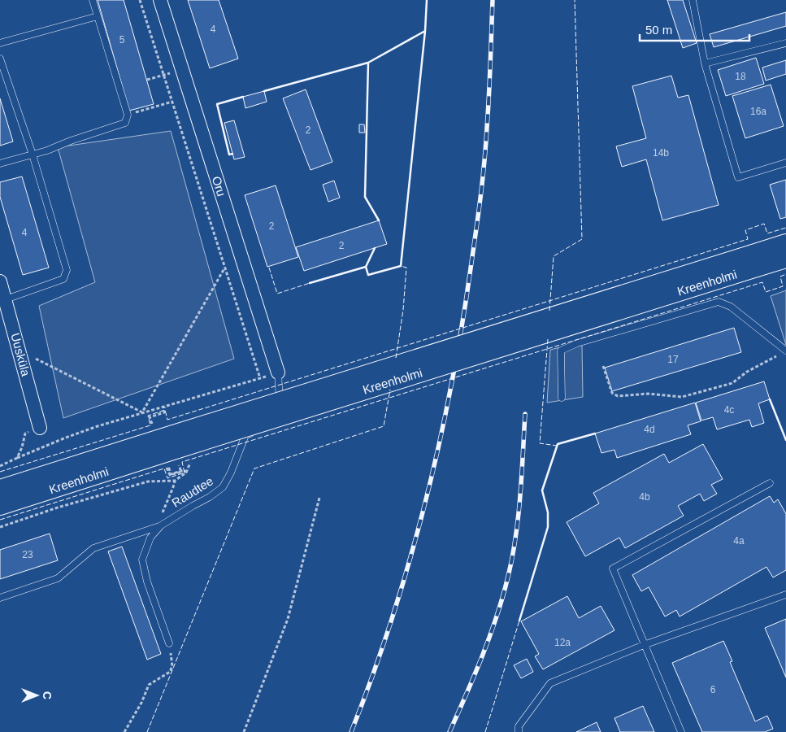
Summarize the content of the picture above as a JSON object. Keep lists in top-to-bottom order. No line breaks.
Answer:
{"streets":{"main road":["Kreenholmi"],"street":["Oru","Uusküla"],"lane":["Raudtee"]},"crossings":[["Oru","Raudtee"]],"house_numbers":["4","5","18","16a","2","14b","2","4","2","17","4c","4d","4b","4a","23","12a","6"],"scale_bar":"50 m","north":"right"}
